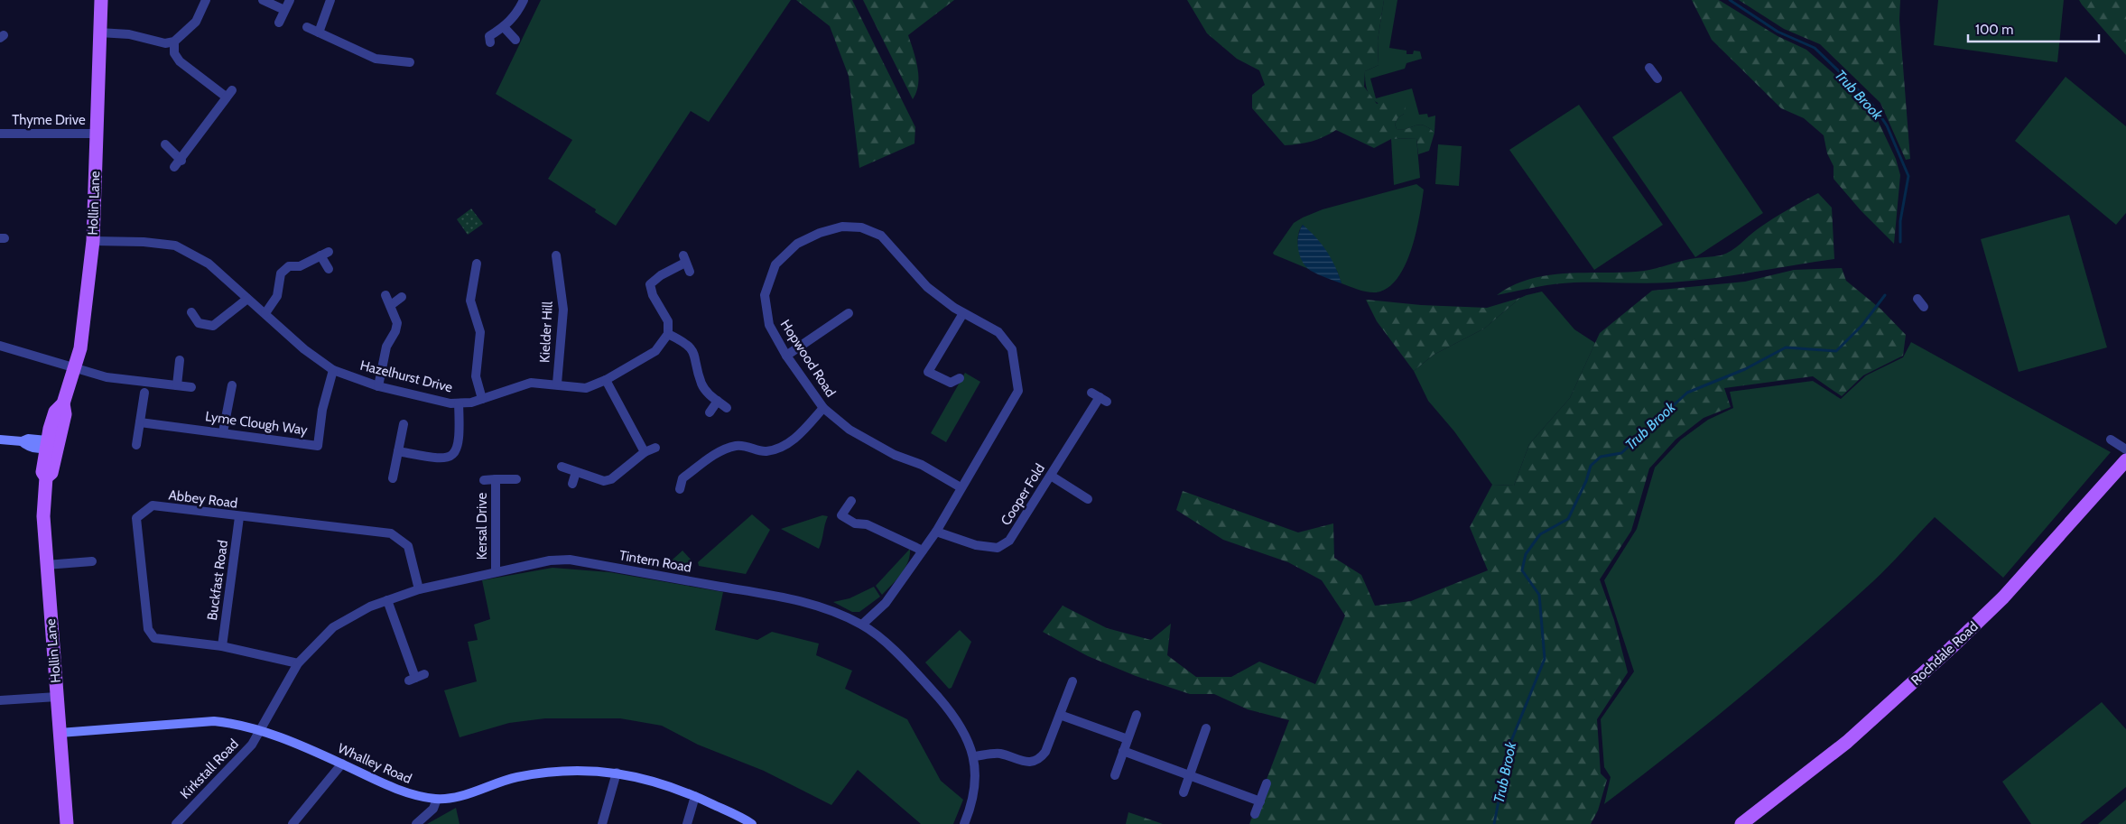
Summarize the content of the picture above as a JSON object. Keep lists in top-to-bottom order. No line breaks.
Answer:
{"streets":{"main road":["Hollin Lane","Rochdale Road"],"street":["Thyme Drive","Kielder Hill","Hopwood Road","Hazelhurst Drive","Lyme Clough Way","Cooper Fold","Abbey Road","Kersal Drive","Tintern Road","Buckfast Road","Whalley Road","Kirkstall Road"]},"crossings":[["Thyme Drive","Hollin Lane"],["Hollin Lane","Hazelhurst Drive"],["Hollin Lane","Whalley Road"],["Kielder Hill","Hazelhurst Drive"],["Hopwood Road","Cooper Fold"],["Hopwood Road","Tintern Road"],["Hazelhurst Drive","Lyme Clough Way"],["Abbey Road","Tintern Road"],["Abbey Road","Buckfast Road"],["Kersal Drive","Tintern Road"],["Tintern Road","Whalley Road"],["Tintern Road","Kirkstall Road"],["Whalley Road","Kirkstall Road"]],"water":["Trub Brook"],"scale_bar":"100 m"}
